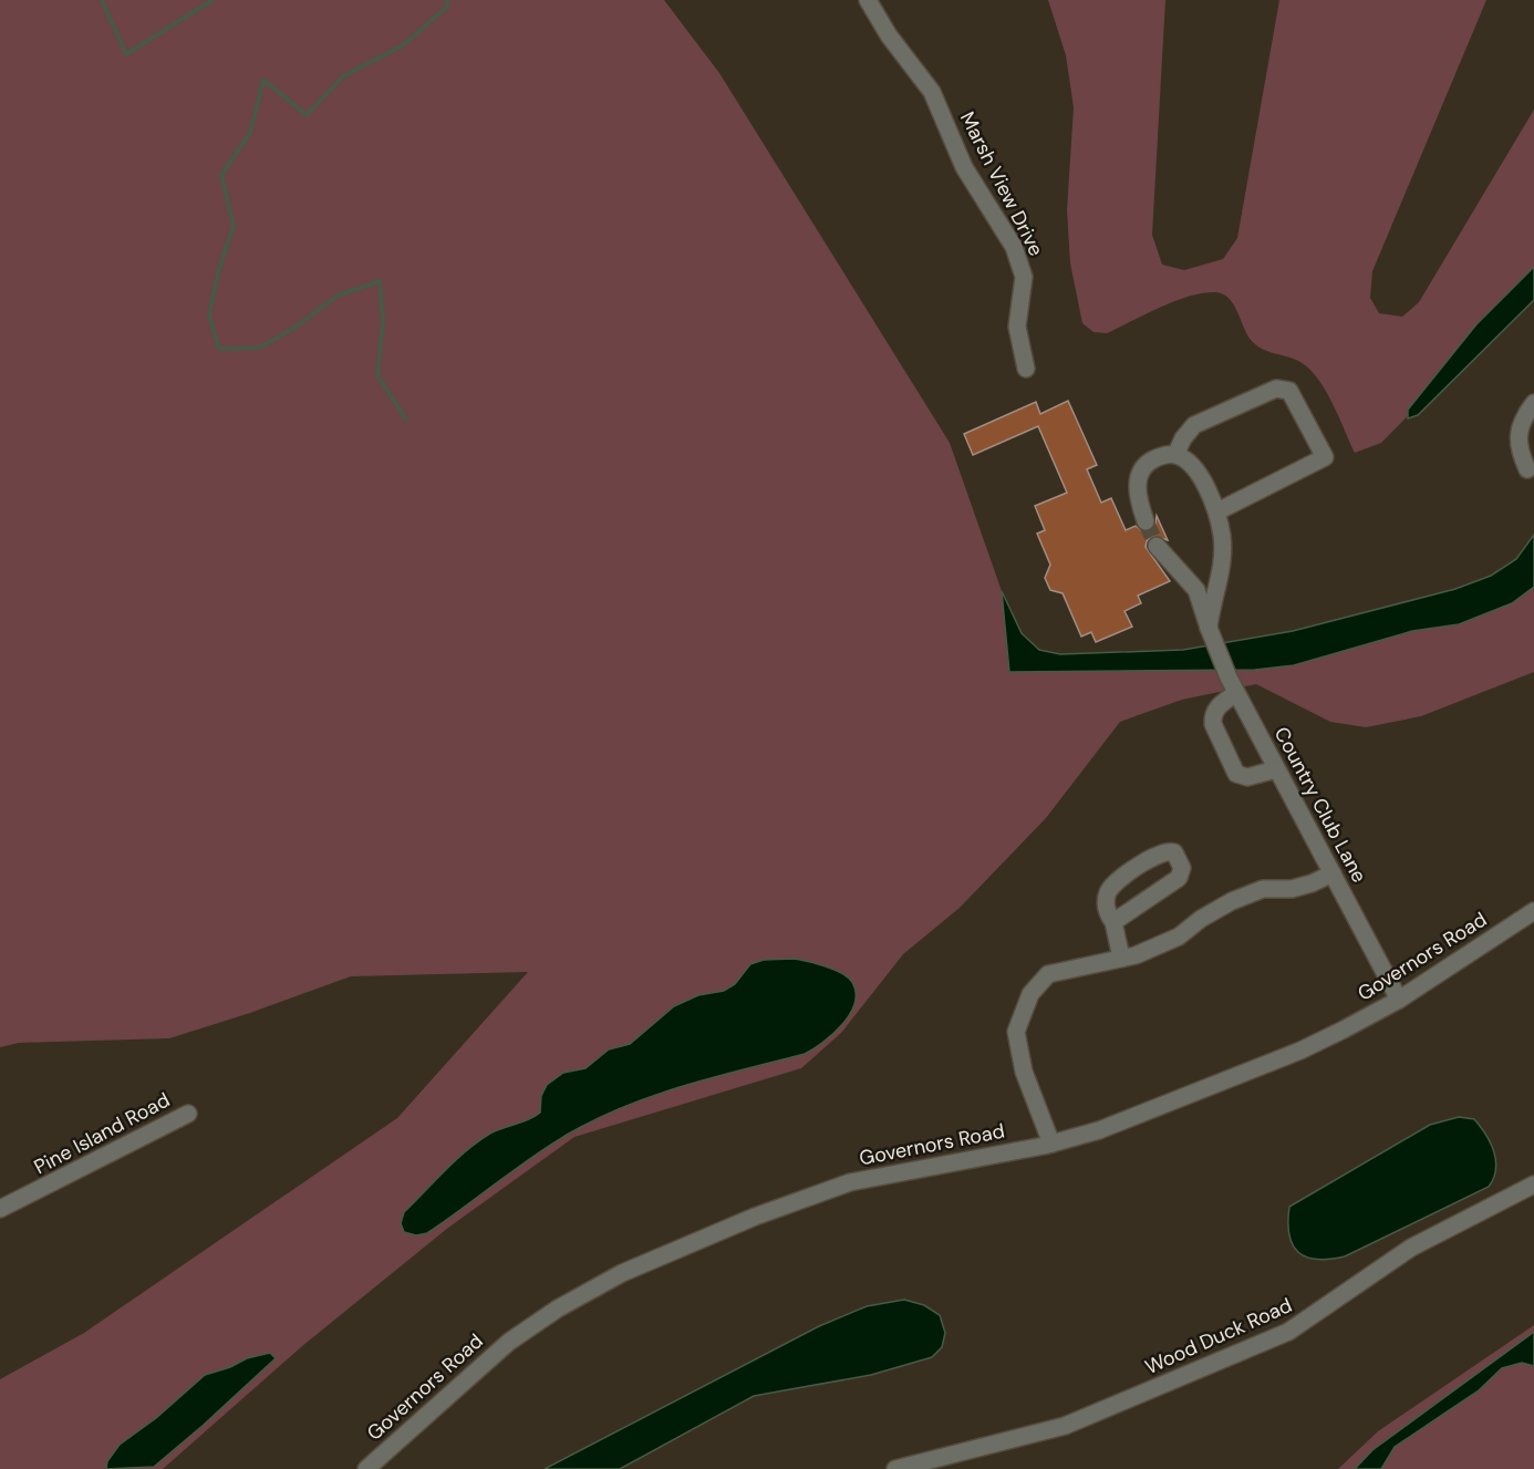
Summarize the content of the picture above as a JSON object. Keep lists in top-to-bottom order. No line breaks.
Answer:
{"streets":{"street":["Marsh View Drive","Country Club Lane","Governors Road","Pine Island Road","Wood Duck Road"]},"crossings":[["Country Club Lane","Governors Road"]]}
